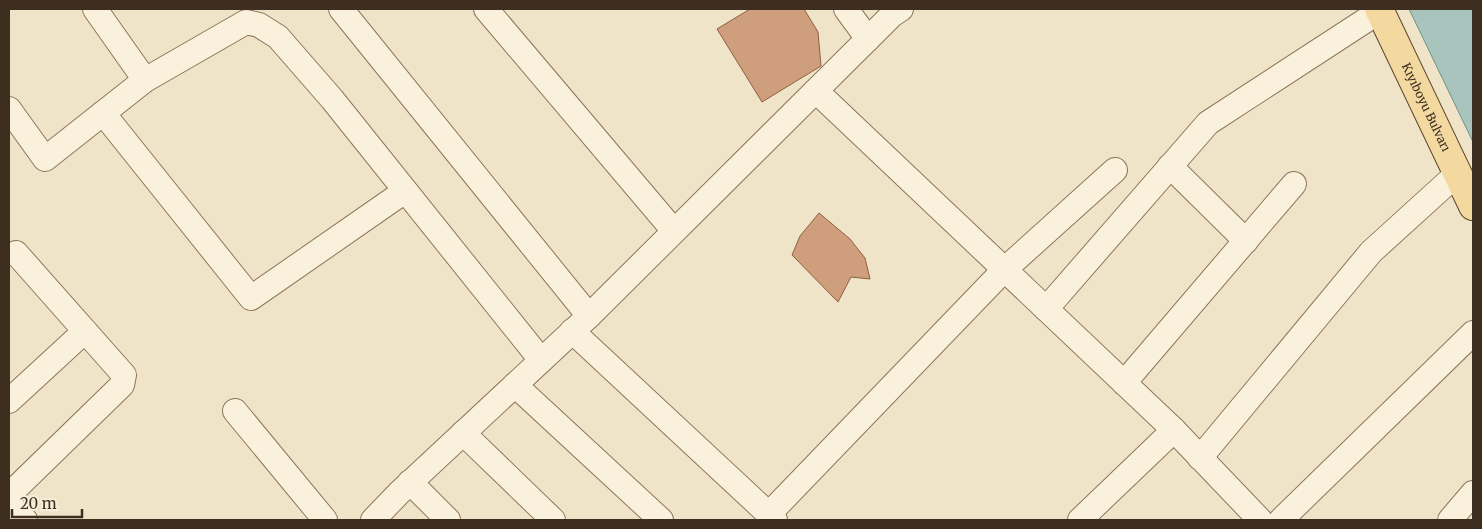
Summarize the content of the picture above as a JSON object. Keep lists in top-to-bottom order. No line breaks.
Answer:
{"streets":{"main road":["Kıyıboyu Bulvarı"]},"scale_bar":"20 m"}
